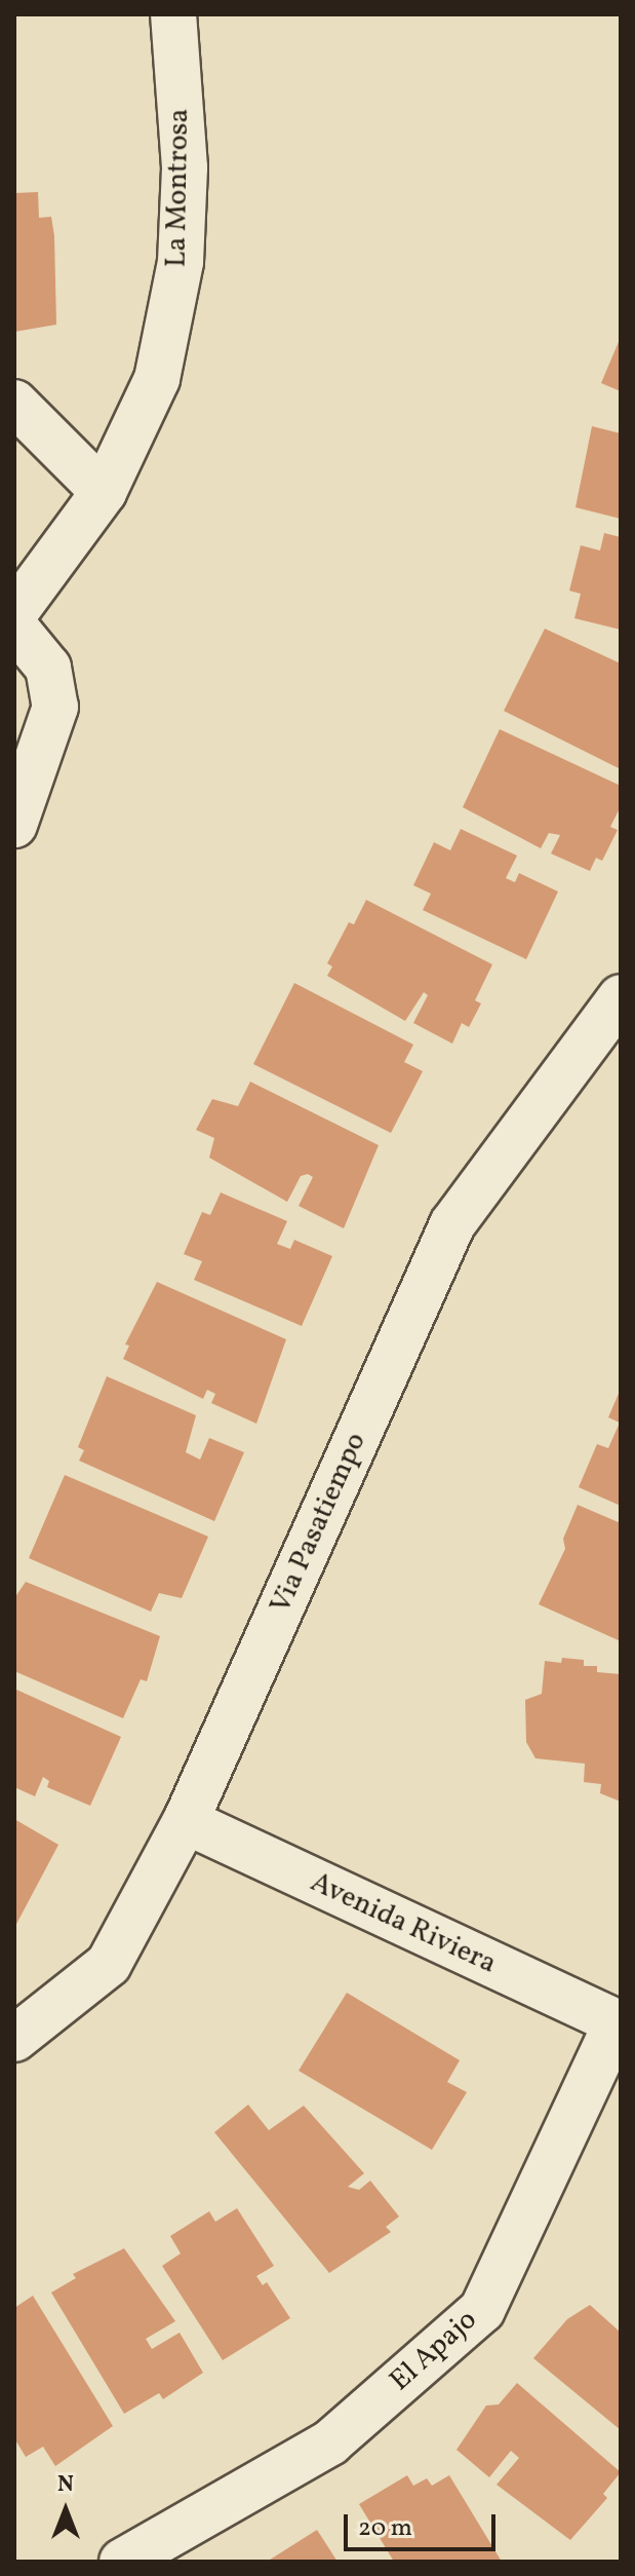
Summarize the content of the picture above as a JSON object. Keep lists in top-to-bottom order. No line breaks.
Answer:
{"streets":{"street":["La Montrosa","Via Pasatiempo","Avenida Riviera","El Apajo"]},"crossings":[["Via Pasatiempo","Avenida Riviera"],["Avenida Riviera","El Apajo"]],"scale_bar":"20 m","north":"top"}
